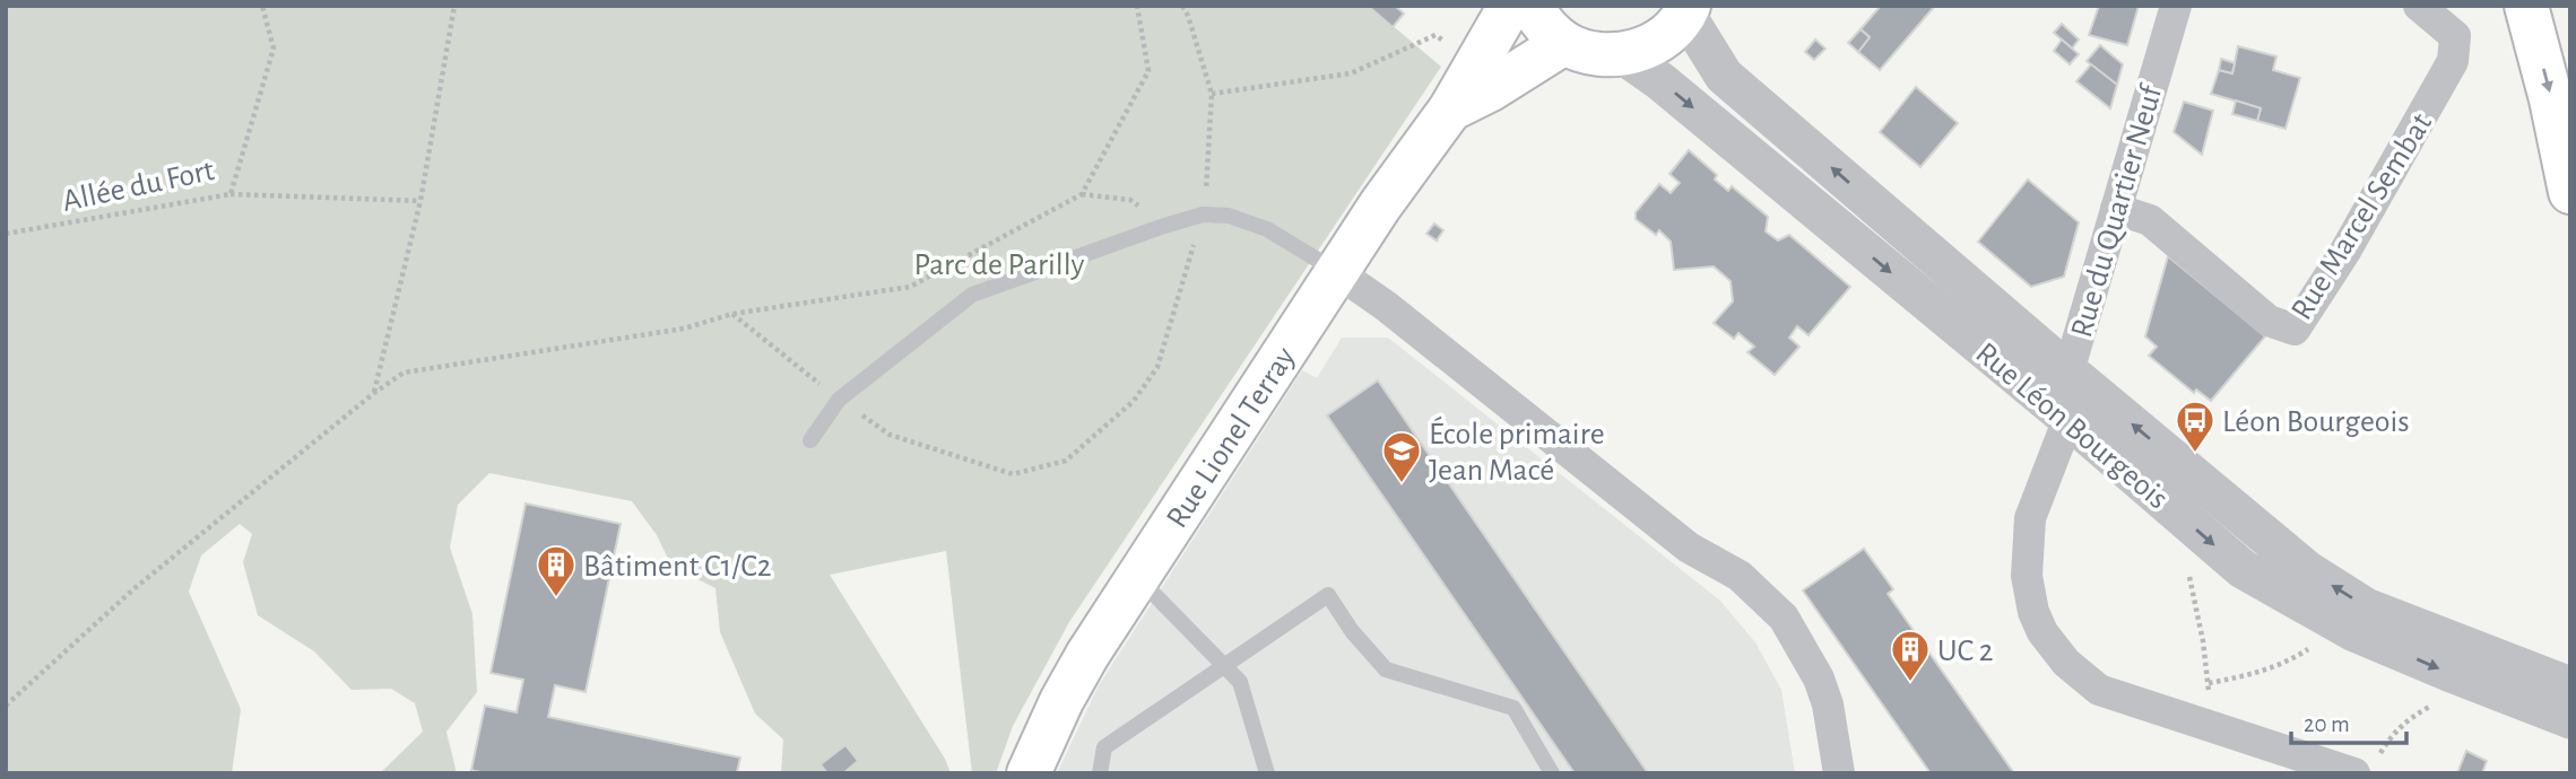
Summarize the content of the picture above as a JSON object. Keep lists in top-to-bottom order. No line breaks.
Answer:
{"streets":{"main road":["Rue Lionel Terray"],"street":["Rue du Quartier Neuf","Rue Marcel Sembat","Rue Léon Bourgeois"],"path":["Allée du Fort"]},"crossings":[["Rue du Quartier Neuf","Rue Marcel Sembat"],["Rue du Quartier Neuf","Rue Léon Bourgeois"]],"parks":["Parc de Parilly"],"places":{"bus stop":["Léon Bourgeois"],"school or university":["École primaire Jean Macé"],"building":["Bâtiment C1/C2","UC 2"]},"scale_bar":"20 m"}
